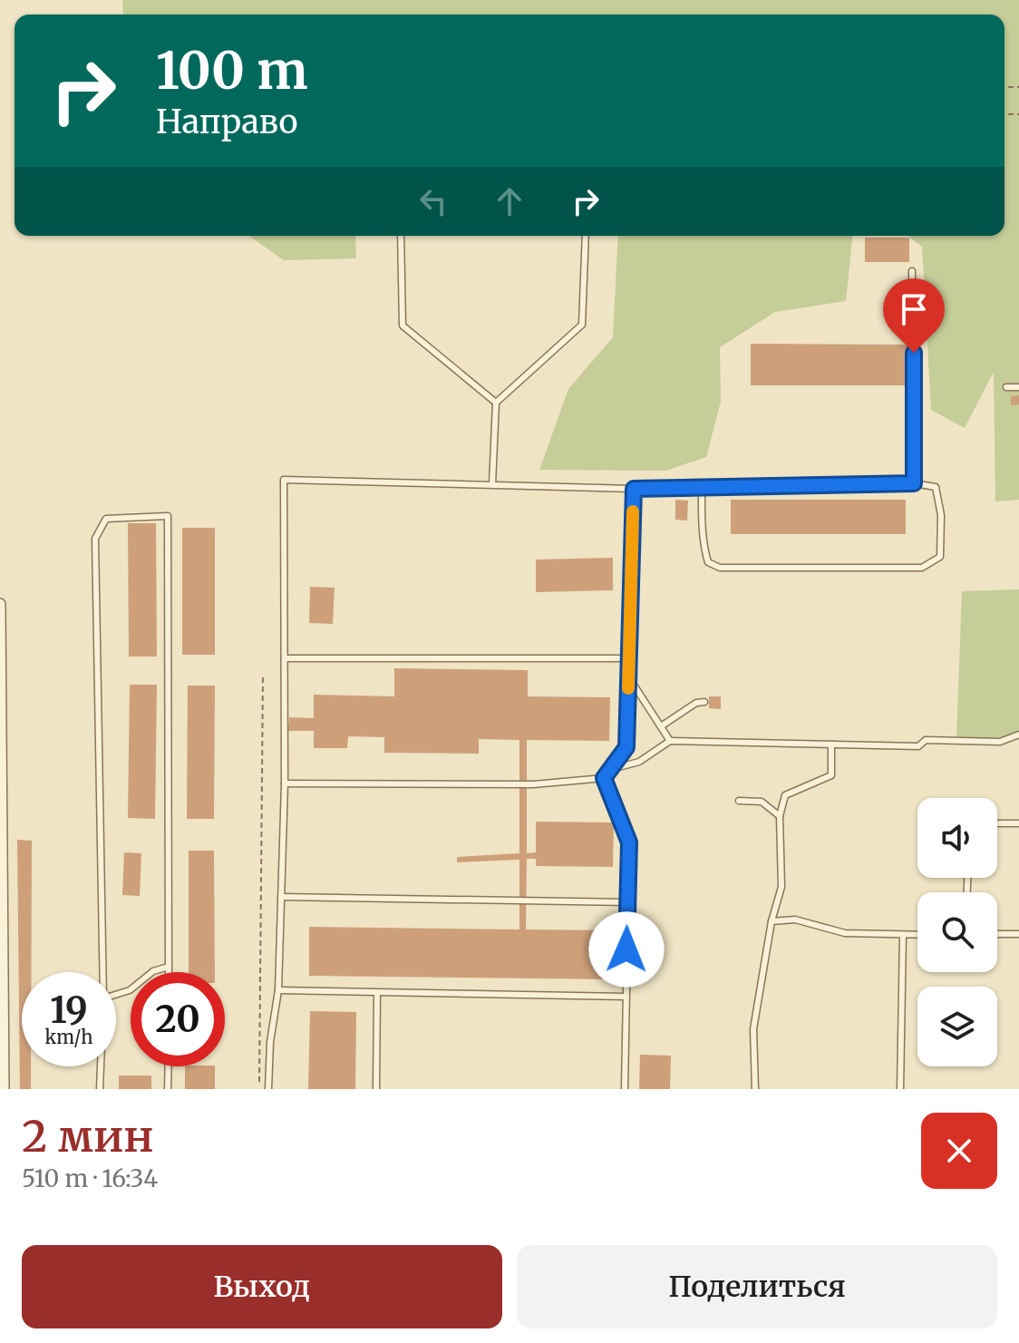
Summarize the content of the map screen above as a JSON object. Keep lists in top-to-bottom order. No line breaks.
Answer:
{"page":{"turn":["100 m","Направо"],"speed":"19 km/h","limit":"20","heading":["2 мин","510 m · 16:34"],"buttons":["Выход","Поделиться"]}}
